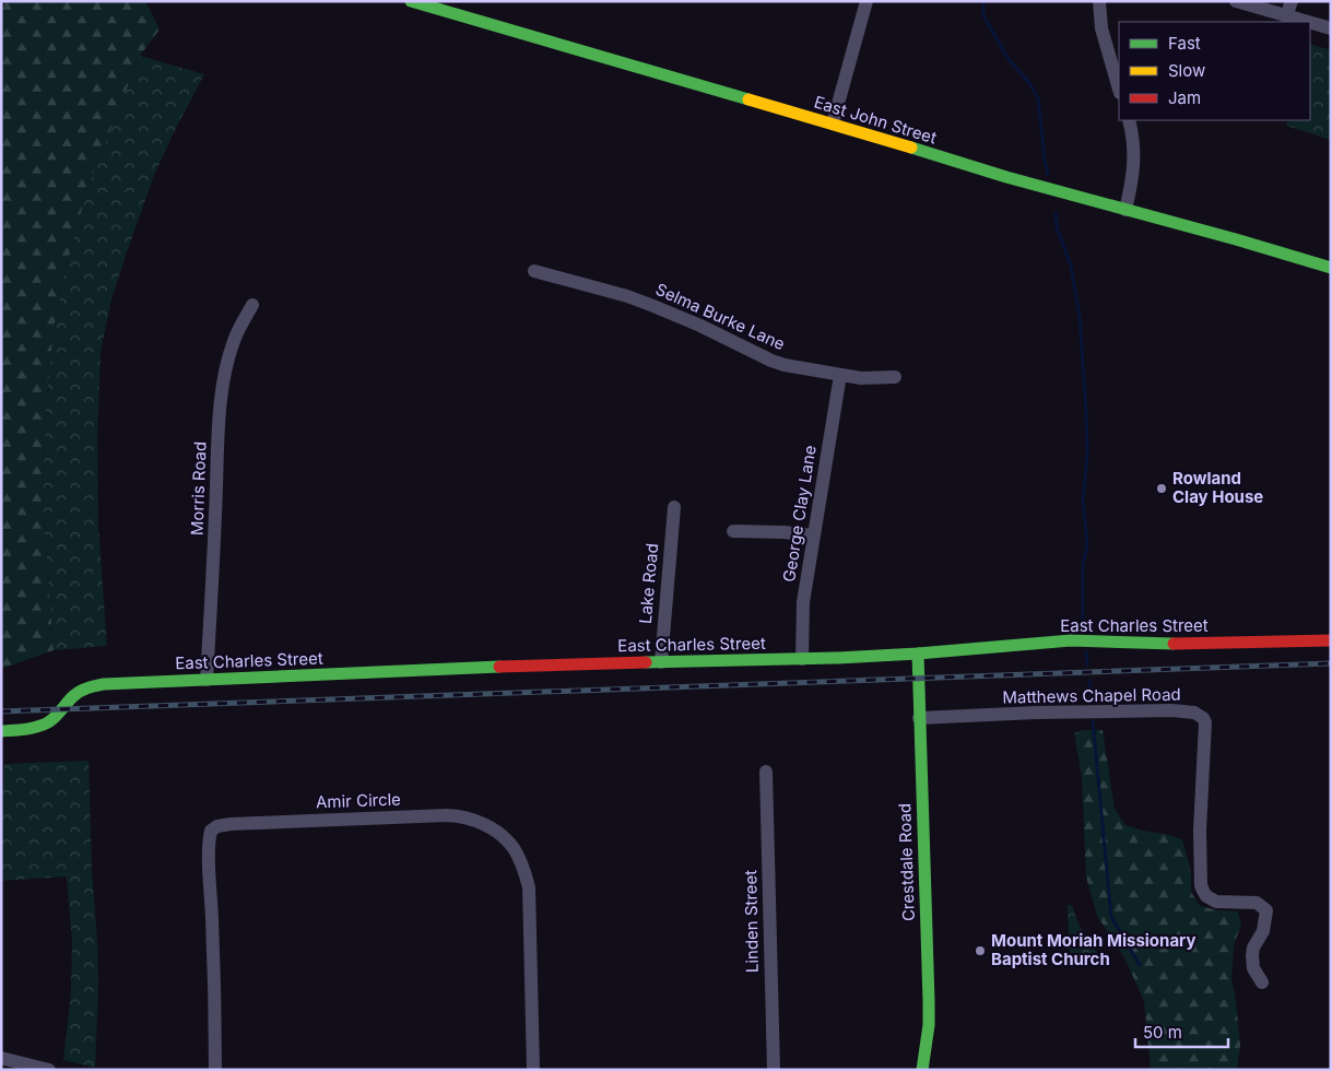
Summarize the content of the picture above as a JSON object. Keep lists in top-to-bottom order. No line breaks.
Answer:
{"streets":{"street":["East John Street","Selma Burke Lane","Morris Road","George Clay Lane","Lake Road","East Charles Street","Matthews Chapel Road","Amir Circle","Crestdale Road","Linden Street"]},"crossings":[["Selma Burke Lane","George Clay Lane"],["Morris Road","East Charles Street"],["George Clay Lane","East Charles Street"],["Lake Road","East Charles Street"],["East Charles Street","Crestdale Road"],["Matthews Chapel Road","Crestdale Road"]],"places":["Rowland Clay House","Mount Moriah Missionary Baptist Church"],"legend":["Fast","Slow","Jam"],"scale_bar":"50 m"}
